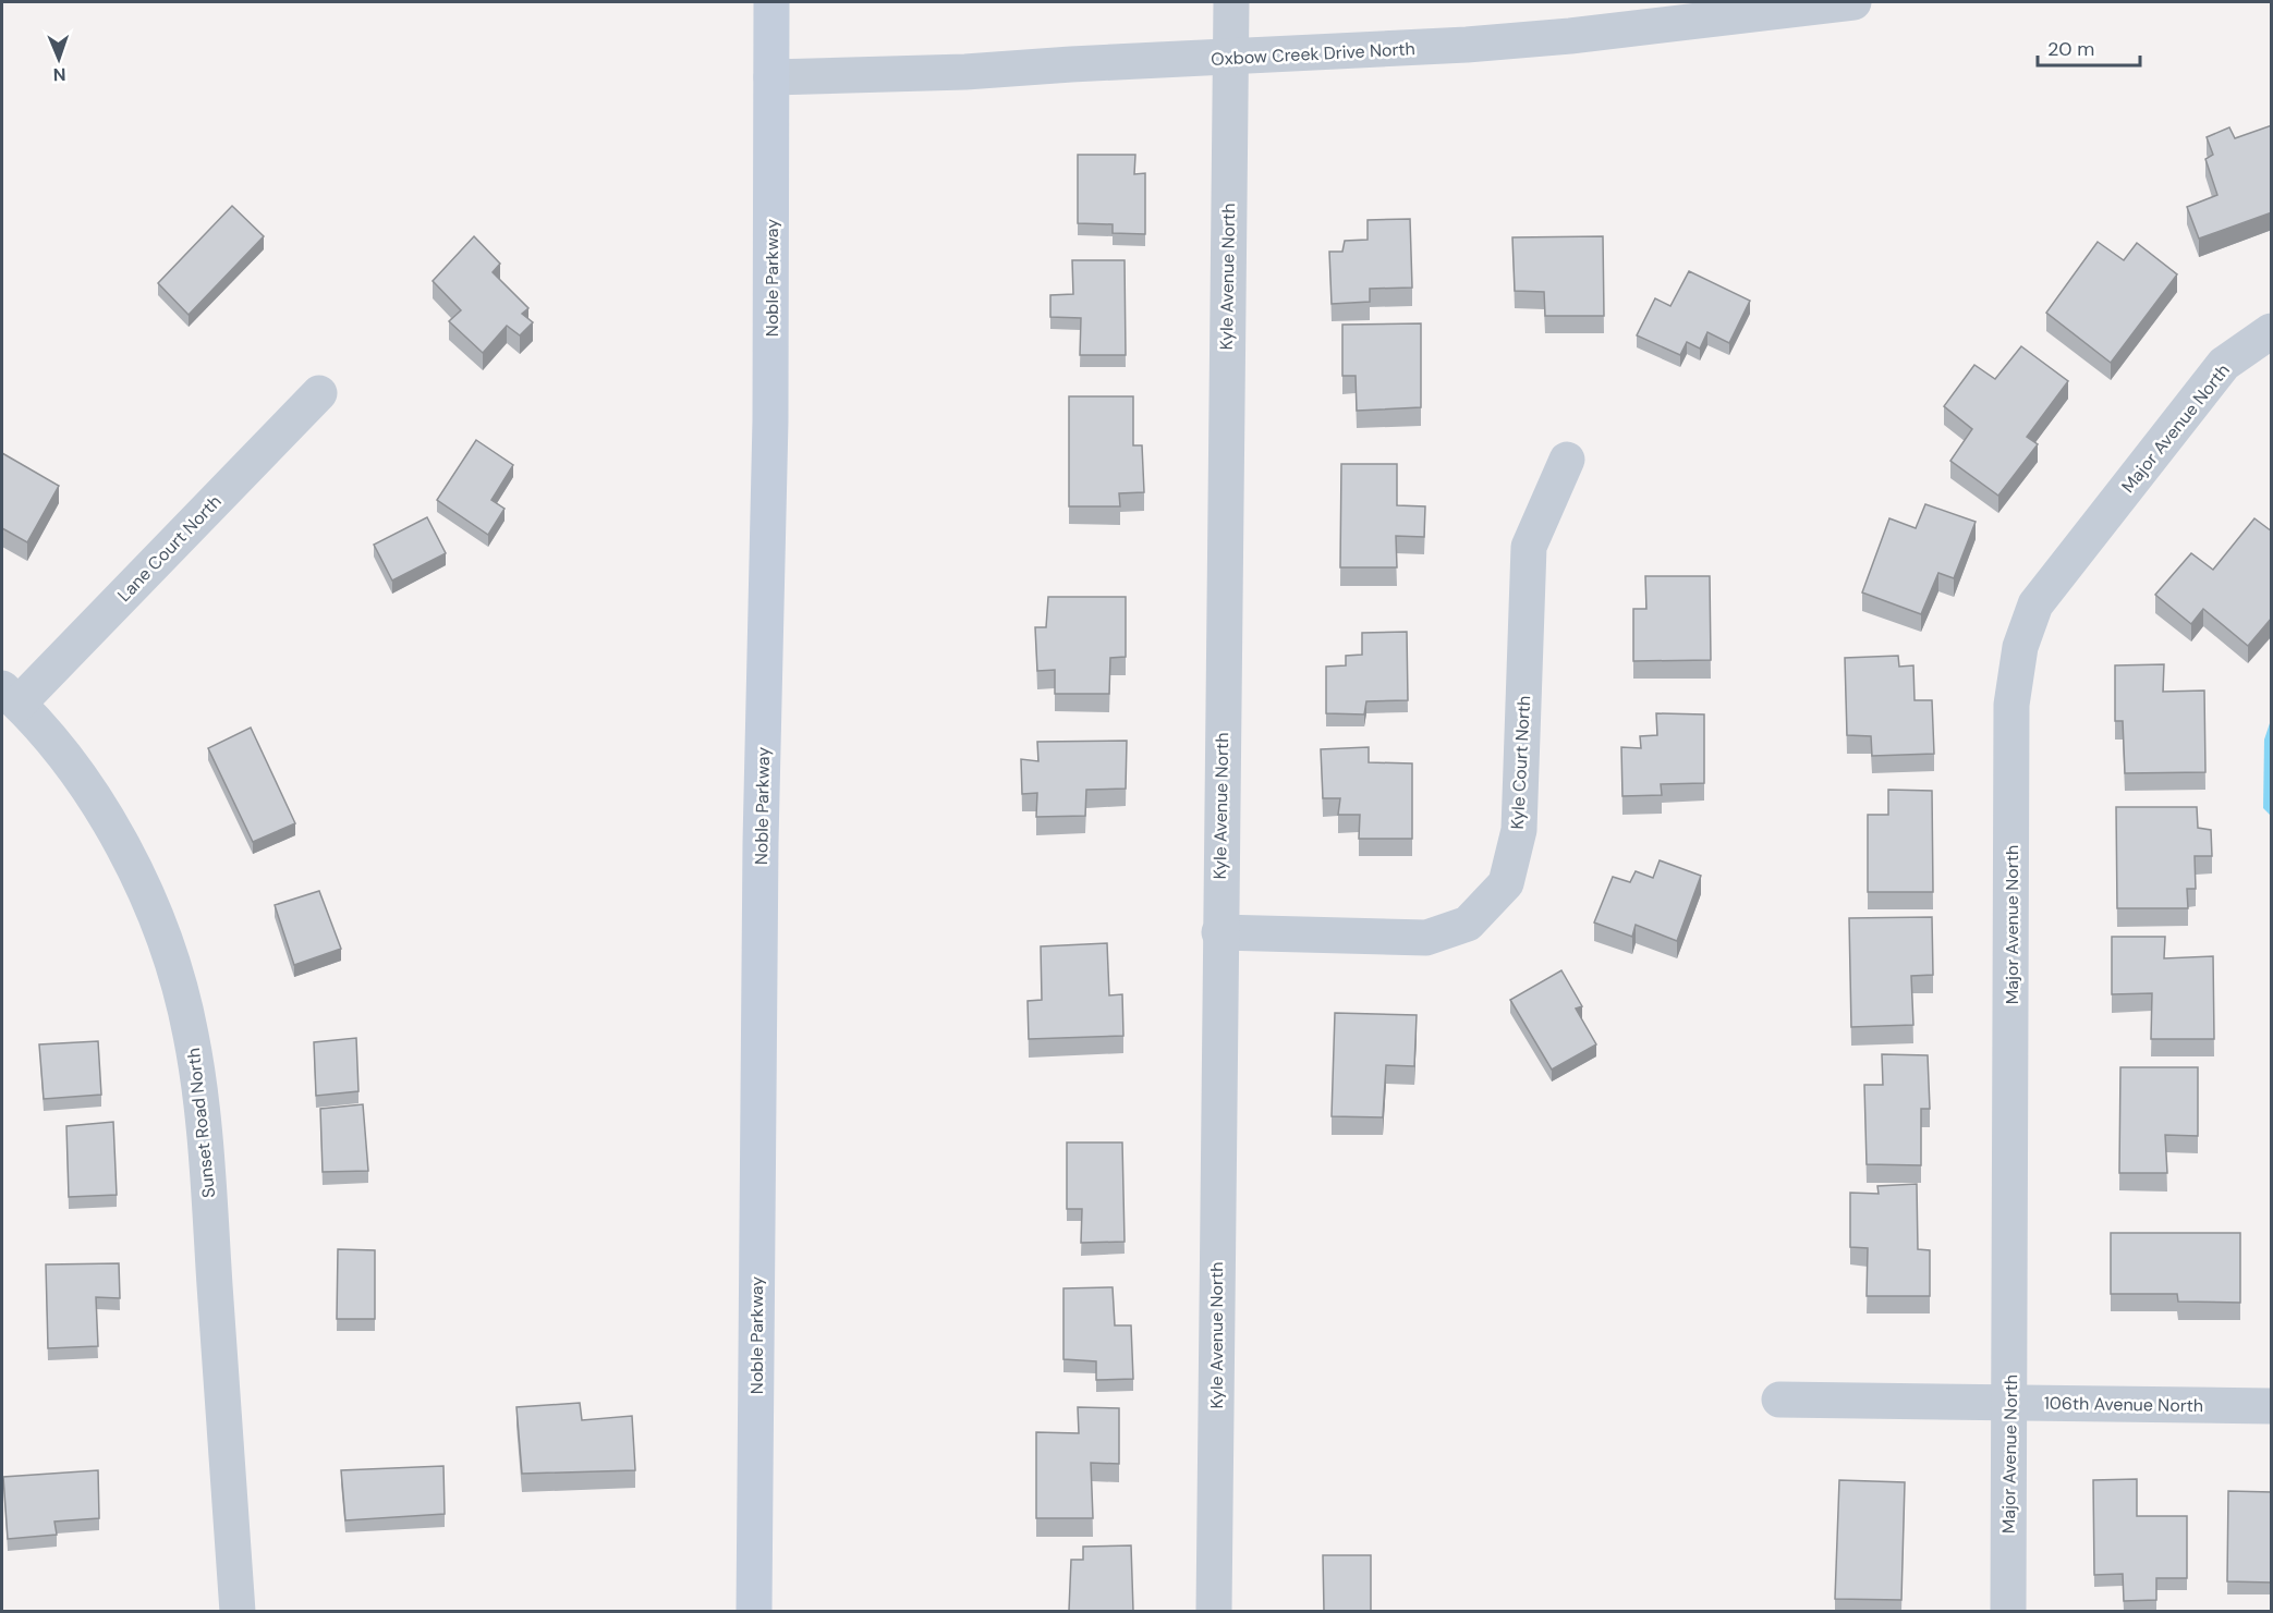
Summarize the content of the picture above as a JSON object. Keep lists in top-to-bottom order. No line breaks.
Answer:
{"streets":{"main road":["Noble Parkway"],"street":["Oxbow Creek Drive North","Kyle Avenue North","Major Avenue North","Lane Court North","Kyle Court North","Sunset Road North","106th Avenue North"]},"crossings":[["Oxbow Creek Drive North","Kyle Avenue North"],["Oxbow Creek Drive North","Noble Parkway"],["Kyle Avenue North","Kyle Court North"],["Major Avenue North","106th Avenue North"],["Lane Court North","Sunset Road North"]],"scale_bar":"20 m","north":"bottom"}
